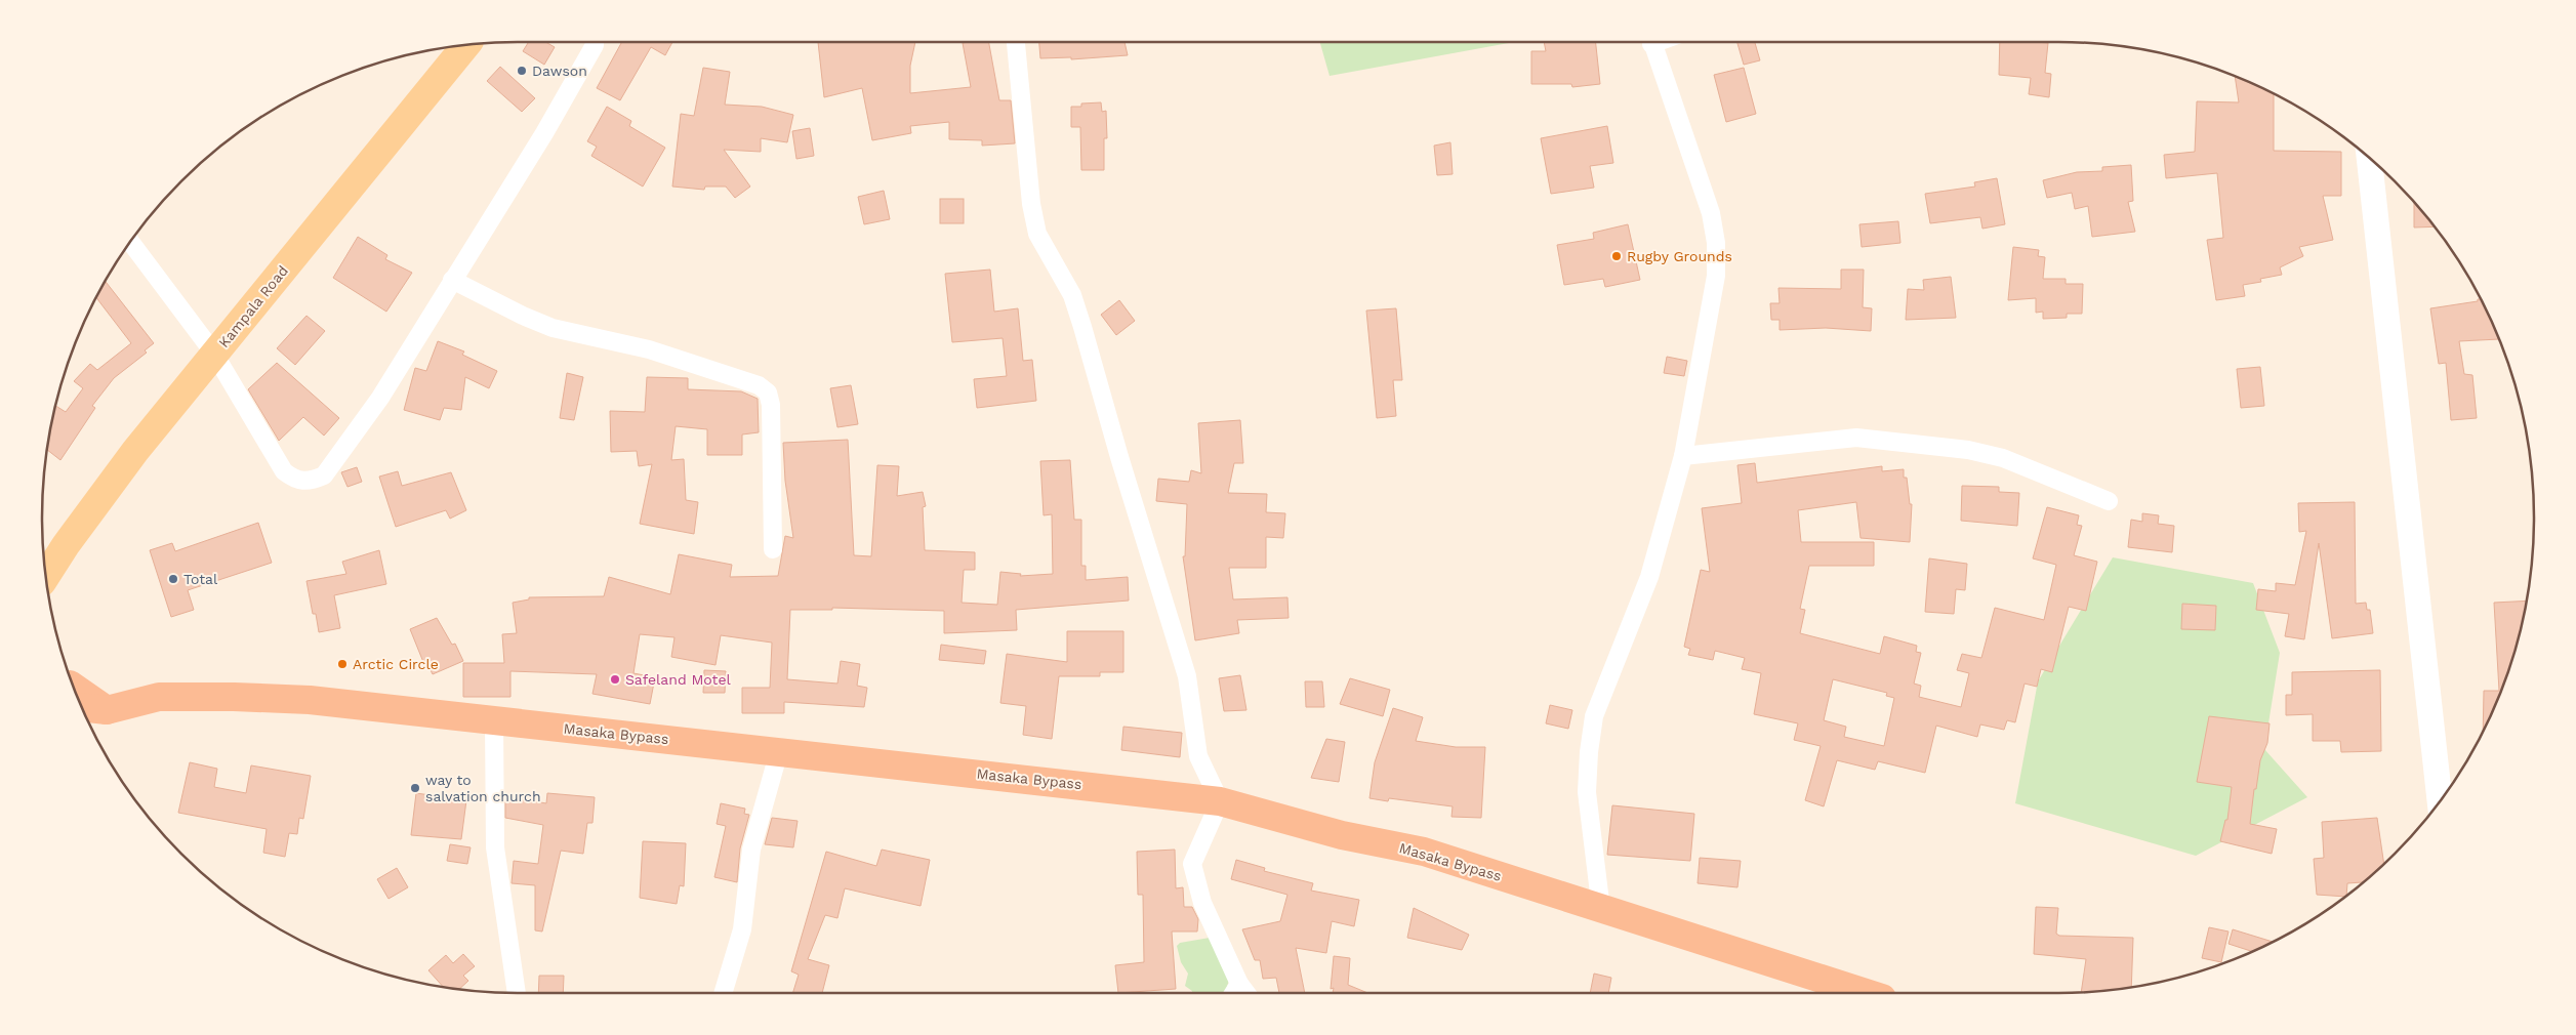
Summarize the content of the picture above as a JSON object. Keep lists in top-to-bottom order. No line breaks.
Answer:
{"streets":{"highway":["Masaka Bypass"],"main road":["Kampala Road"]},"places":["Dawson","Rugby Grounds","Total","Arctic Circle","Safeland Motel","way to salvation church"]}
